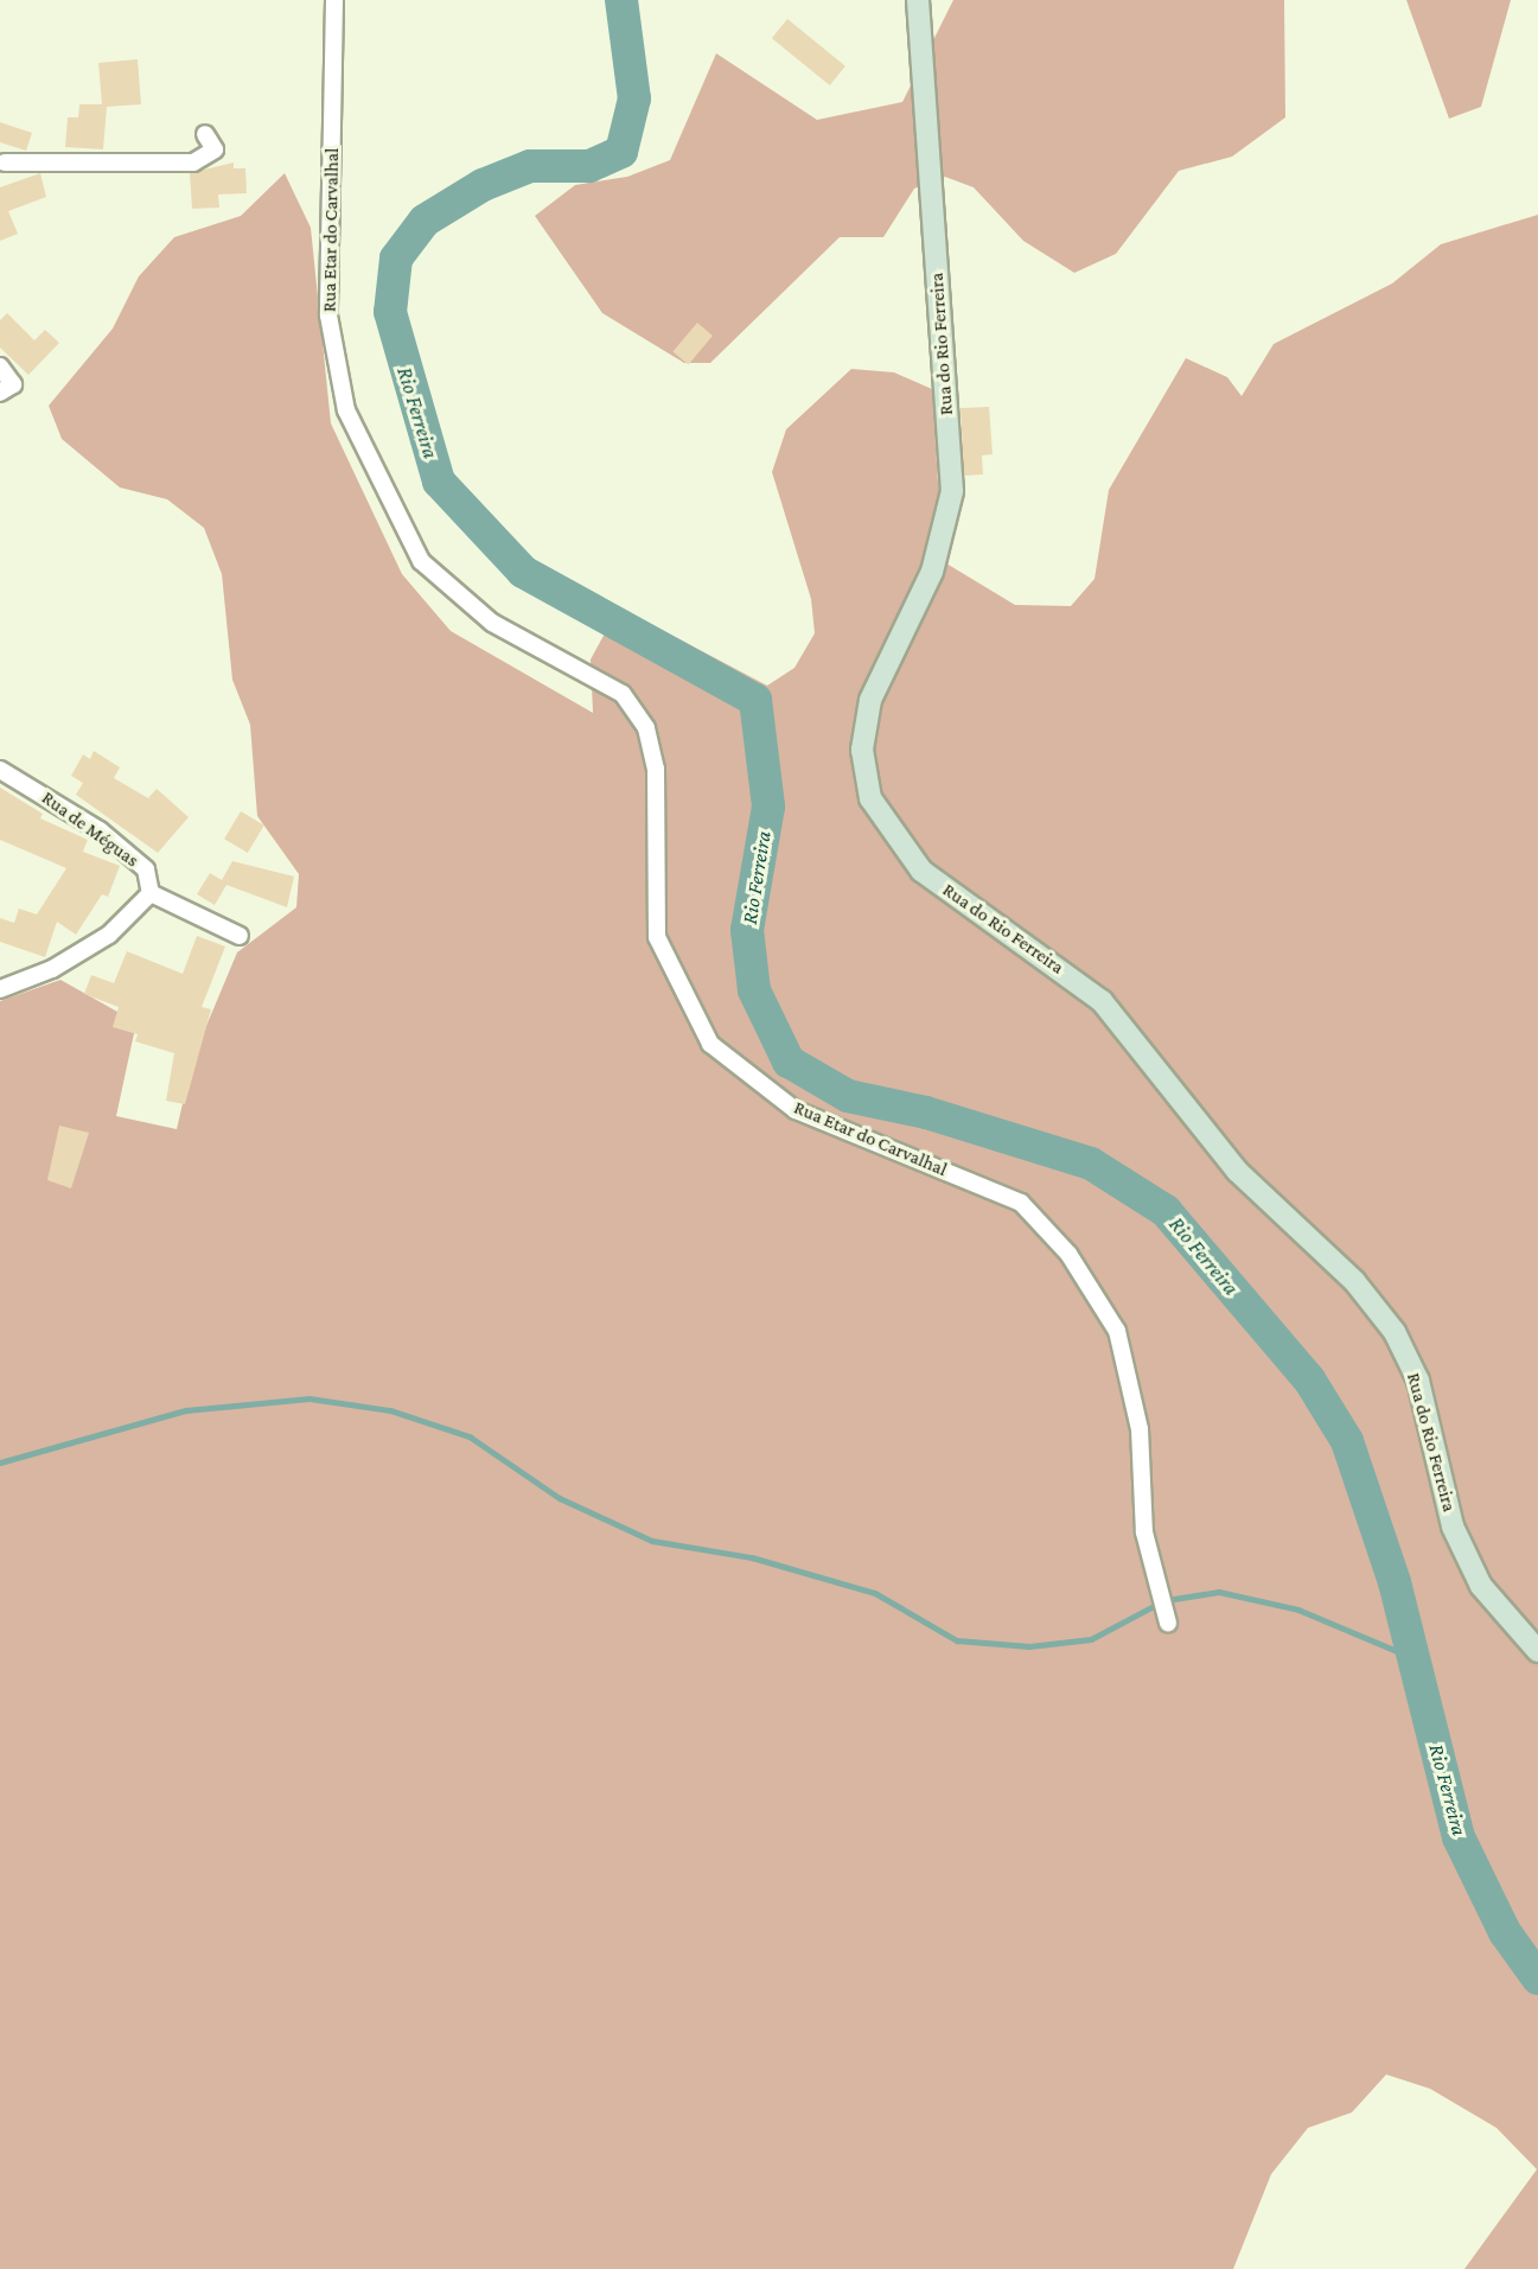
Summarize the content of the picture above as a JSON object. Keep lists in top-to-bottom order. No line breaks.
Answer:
{"streets":{"street":["Rua Etar do Carvalhal","Rua do Rio Ferreira","Rua de Méguas"]},"water":["Rio Ferreira"]}
